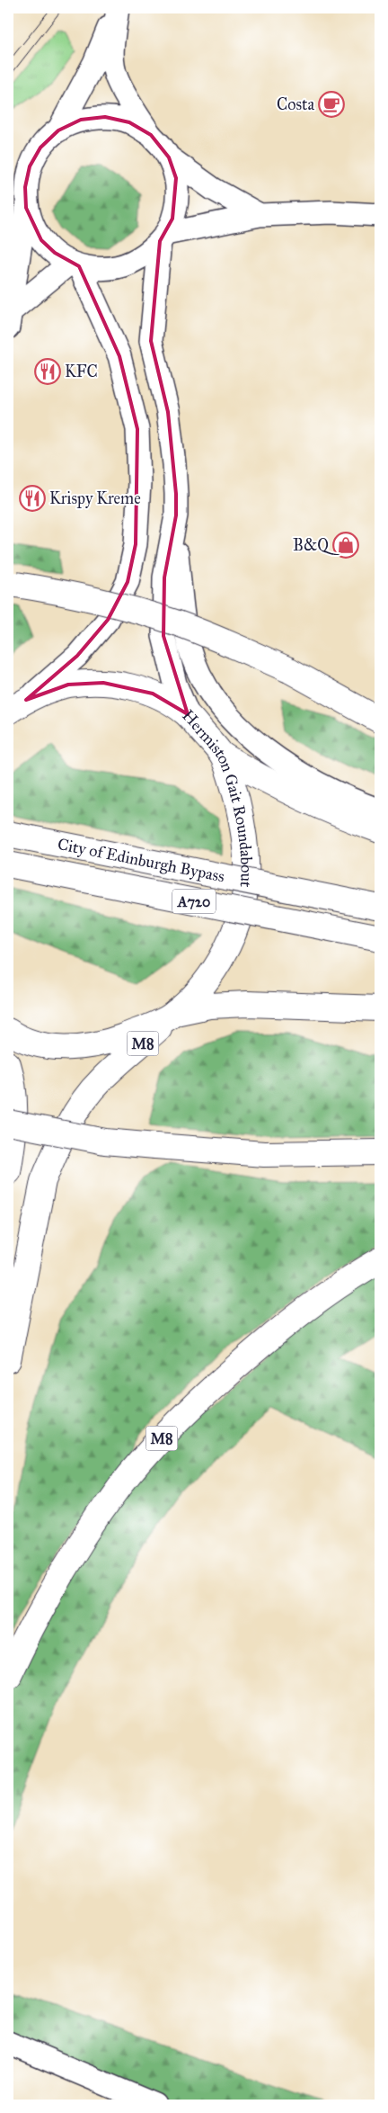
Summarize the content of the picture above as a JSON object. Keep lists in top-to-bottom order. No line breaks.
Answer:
{"streets":{"main road":["Hermiston Gait Roundabout","City of Edinburgh Bypass","A720","M8"]},"crossings":[["Hermiston Gait Roundabout","M8"]],"places":{"cafe":["Costa"],"restaurant":["KFC","Krispy Kreme"],"shop":["B&Q"]}}
